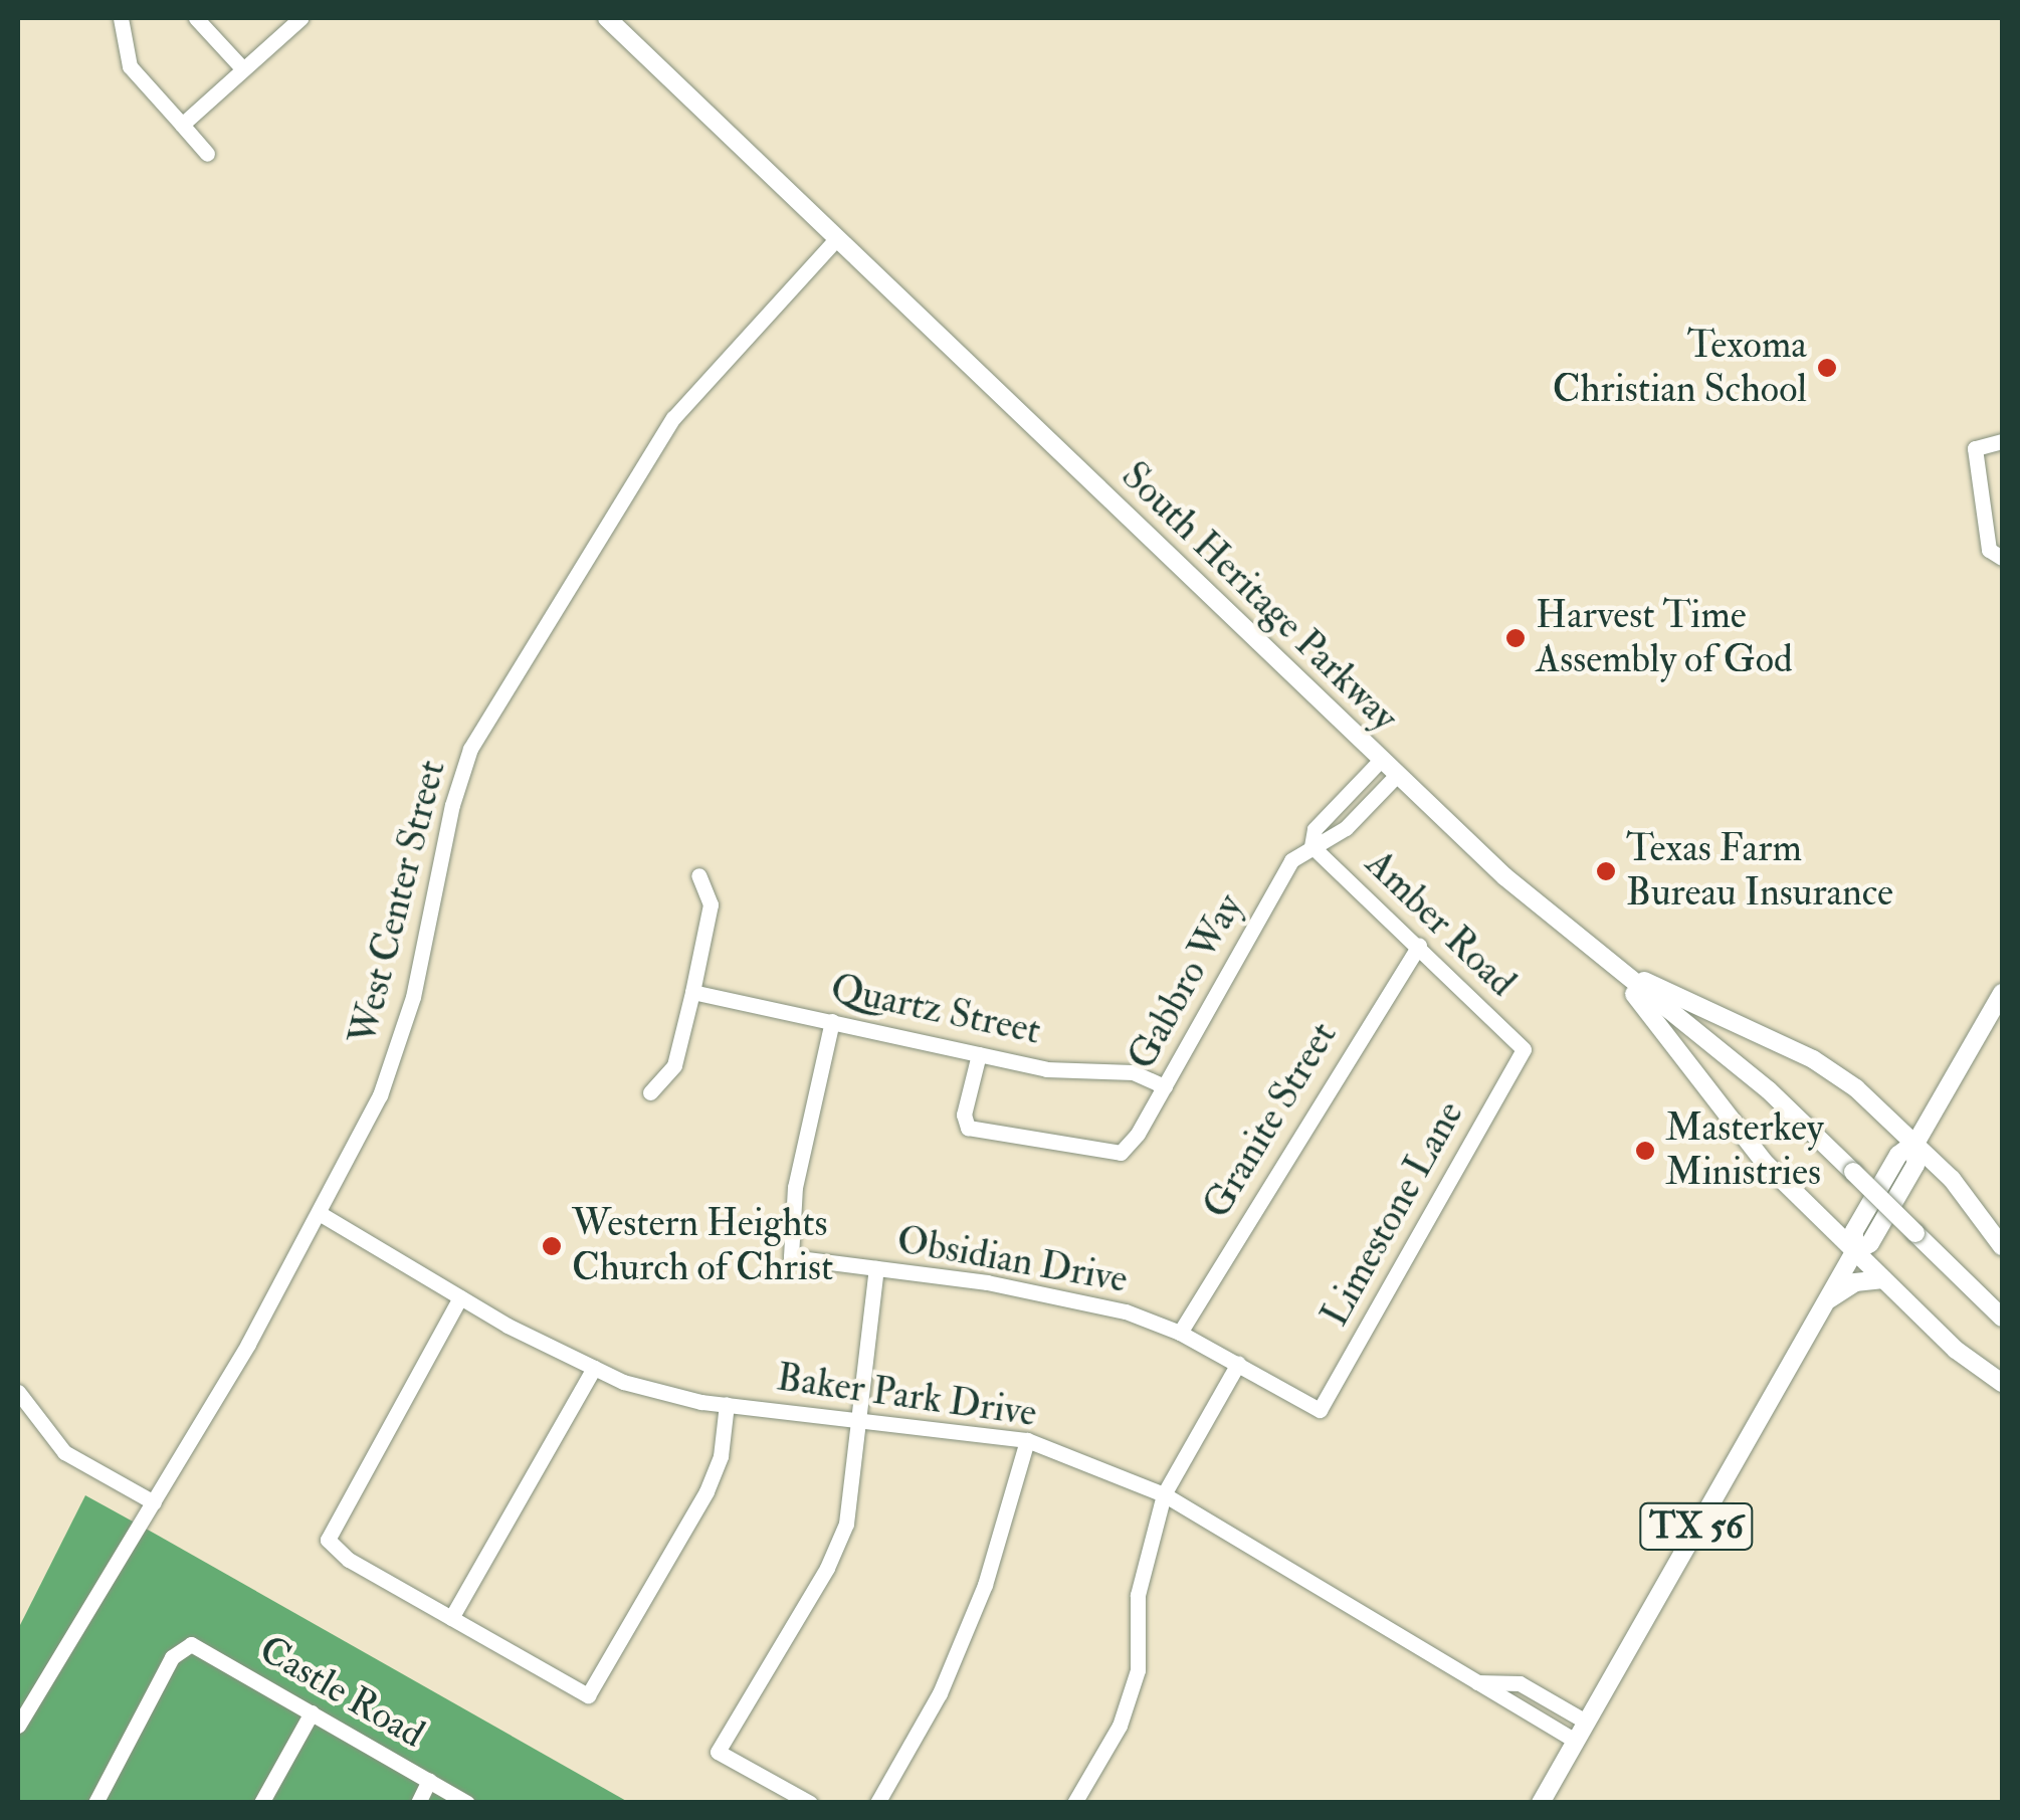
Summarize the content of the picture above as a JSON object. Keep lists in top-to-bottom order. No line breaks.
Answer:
{"streets":{"main road":["South Heritage Parkway","TX 56"],"street":["West Center Street","Amber Road","Gabbro Way","Quartz Street","Granite Street","Limestone Lane","Obsidian Drive","Baker Park Drive","Castle Road"]},"crossings":[["South Heritage Parkway","West Center Street"],["South Heritage Parkway","Gabbro Way"],["West Center Street","Baker Park Drive"],["Amber Road","Gabbro Way"],["Amber Road","Granite Street"],["Amber Road","Limestone Lane"],["Gabbro Way","Quartz Street"],["Quartz Street","Obsidian Drive"],["Granite Street","Obsidian Drive"],["Limestone Lane","Obsidian Drive"],["Baker Park Drive","TX 56"]],"places":["Texoma Christian School","Harvest Time Assembly of God","Texas Farm Bureau Insurance","Masterkey Ministries","Western Heights Church of Christ"]}
